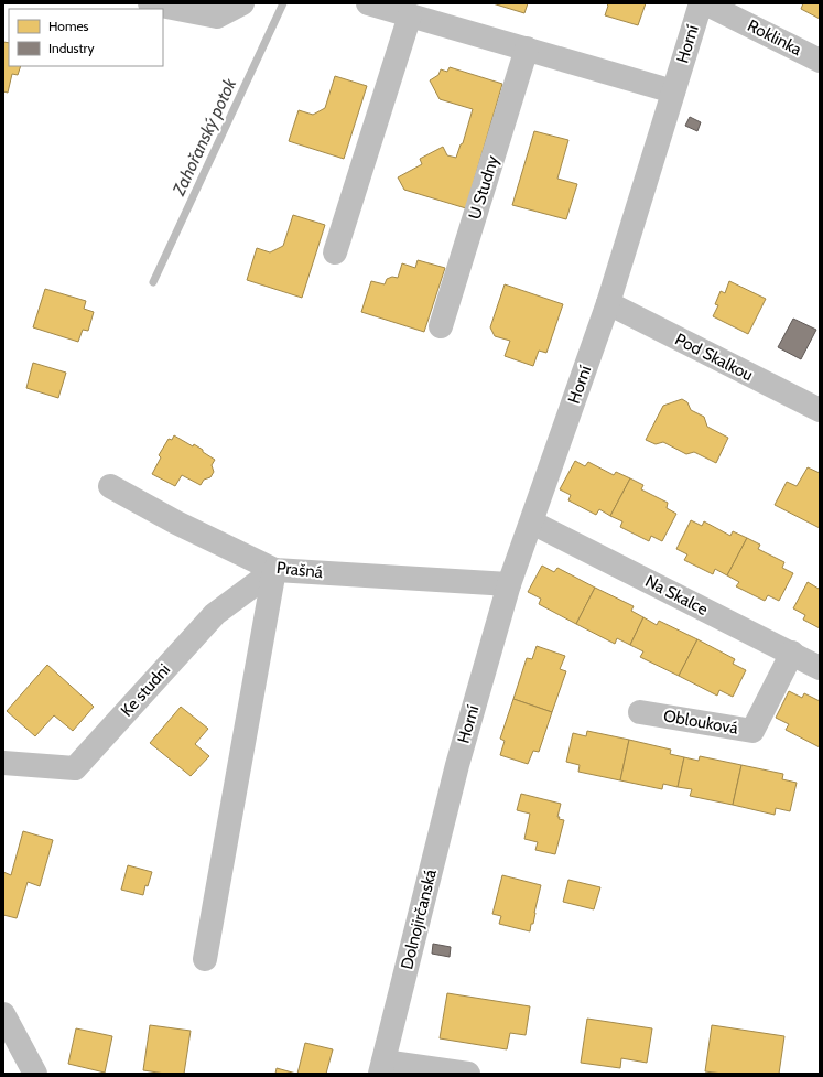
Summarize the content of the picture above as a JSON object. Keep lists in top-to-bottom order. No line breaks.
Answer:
{"streets":{"street":["Roklinka","Horní","U Studny","Pod Skalkou","Prašná","Na Skalce","Ke studni","Oblouková","Dolnojirčanská"]},"crossings":[["Horní","Pod Skalkou"],["Horní","Prašná"],["Horní","Na Skalce"],["Horní","Dolnojirčanská"],["Prašná","Ke studni"],["Na Skalce","Oblouková"]],"water":["Zahořanský potok"],"legend":["Homes","Industry"]}
